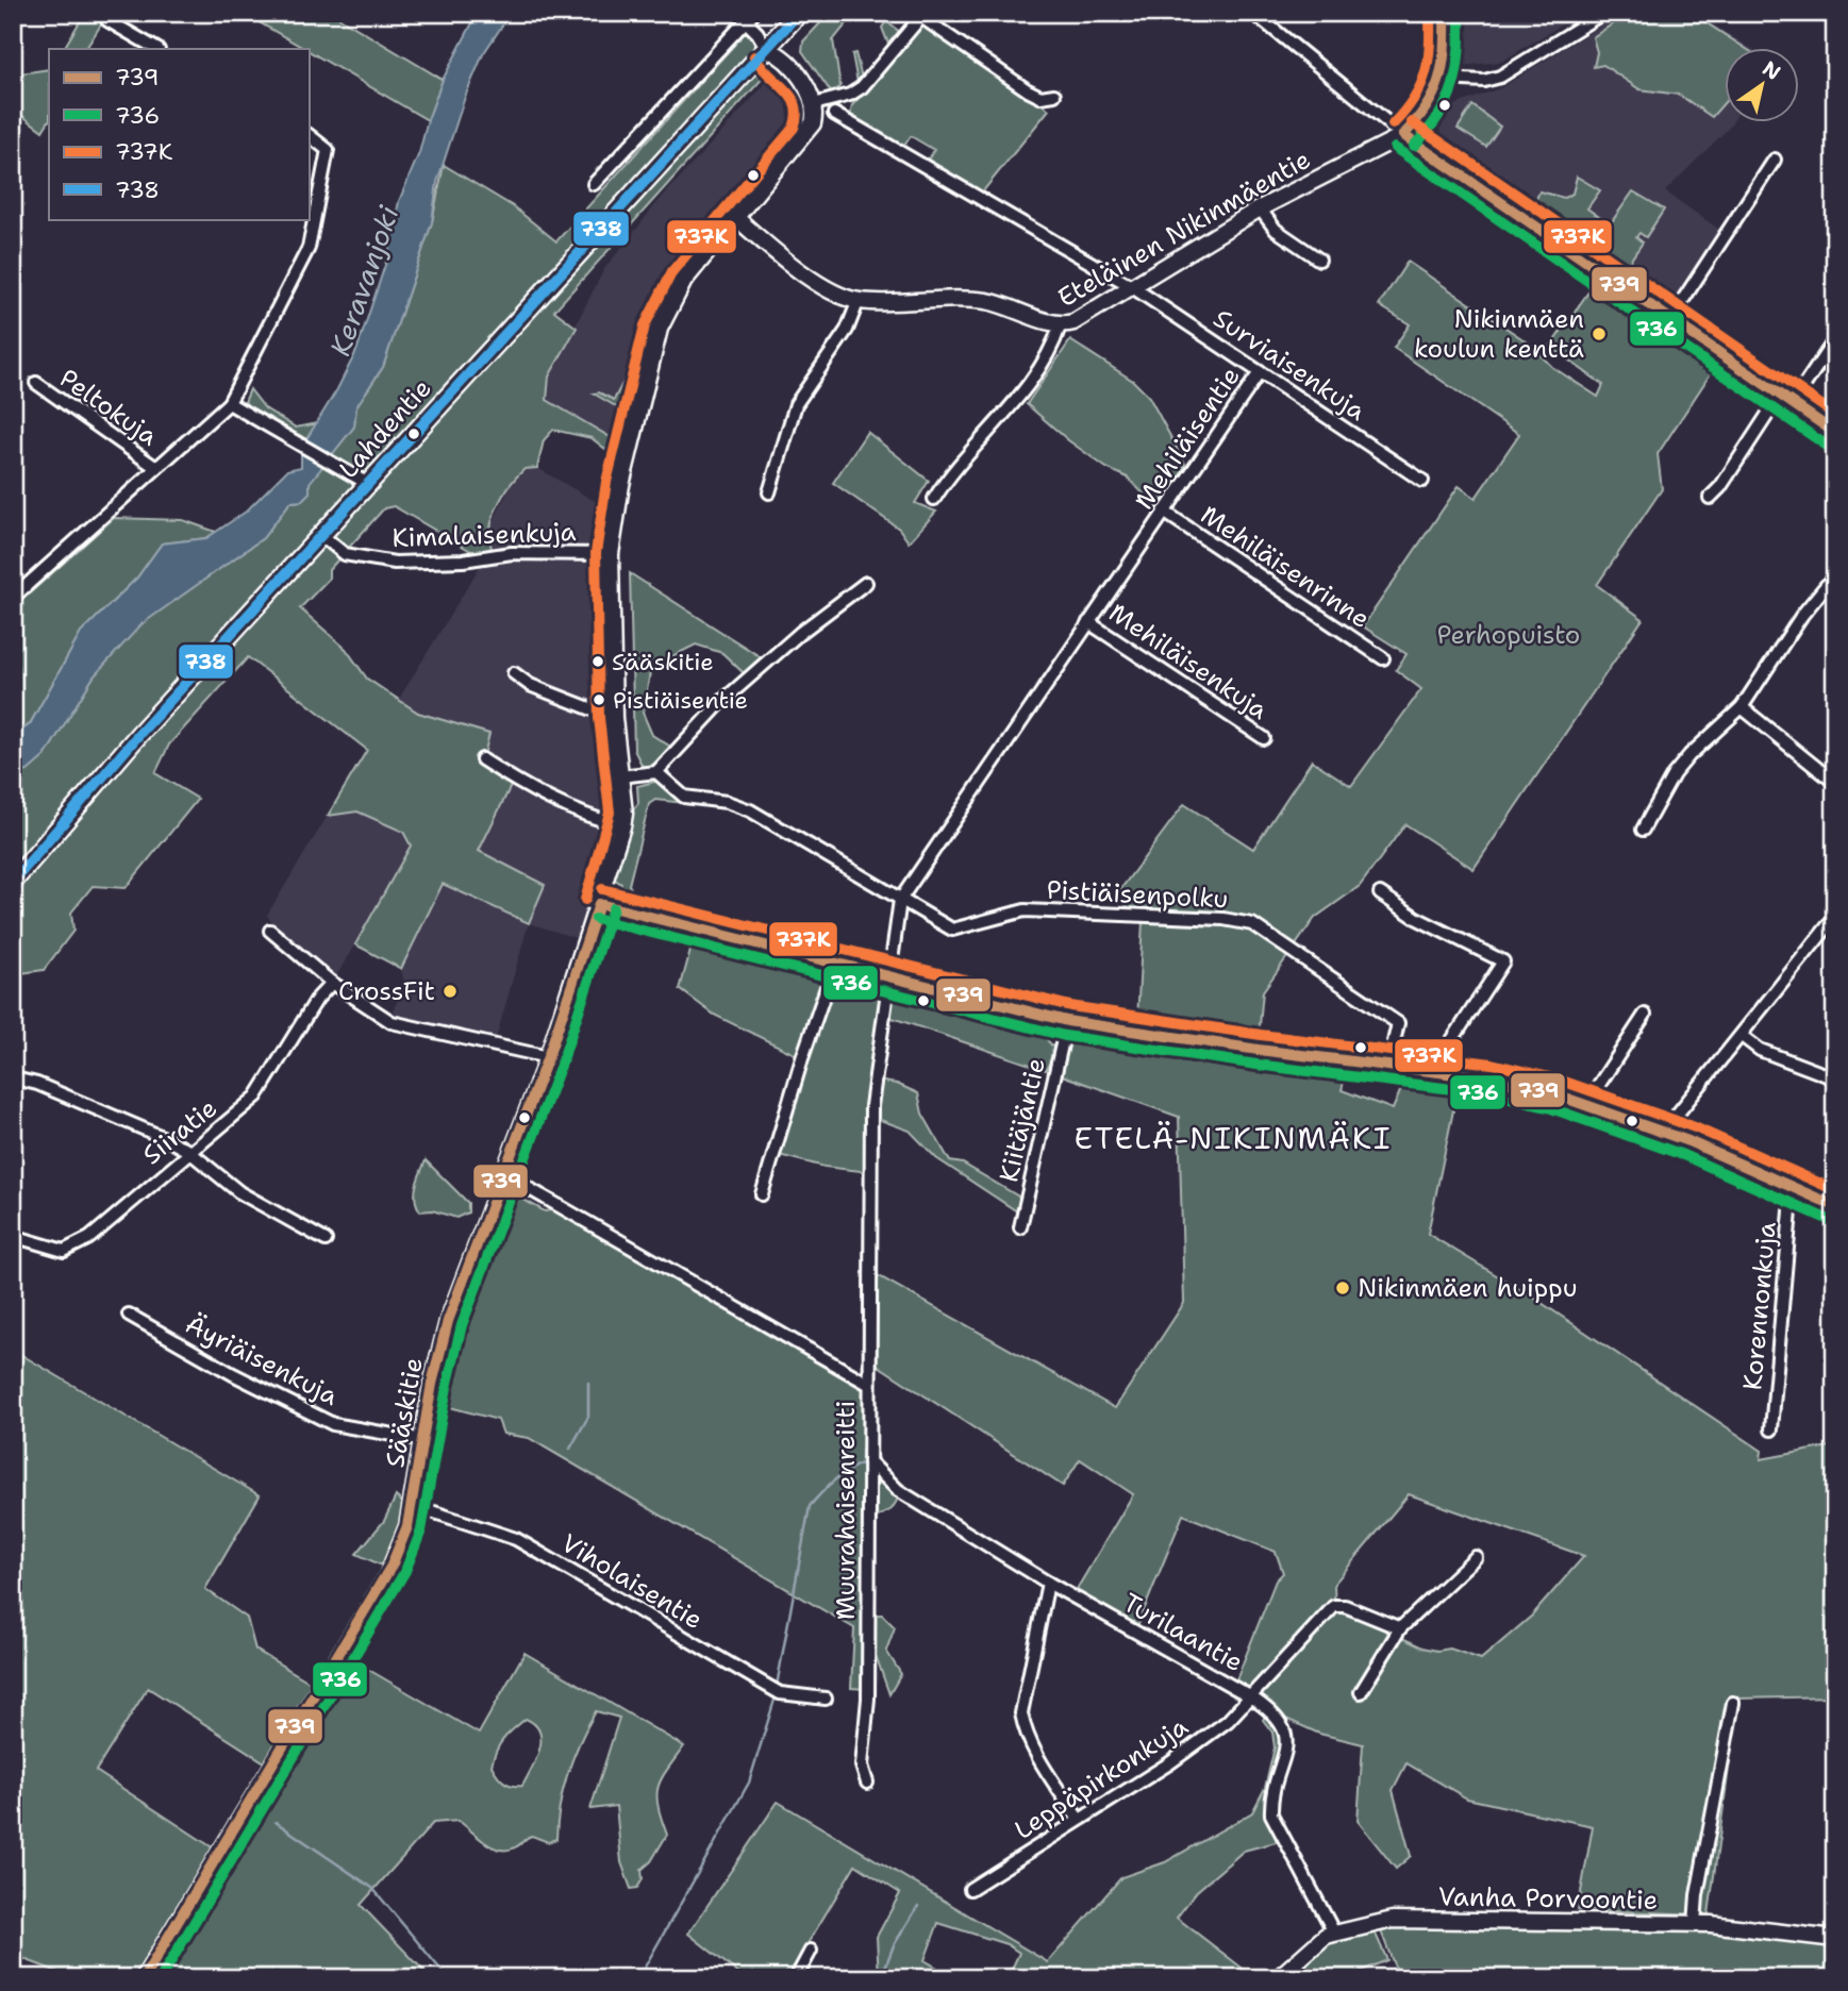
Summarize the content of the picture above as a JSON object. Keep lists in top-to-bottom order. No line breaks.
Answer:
{"streets":{"main road":["Lahdentie"],"street":["Eteläinen Nikinmäentie","Surviaisenkuja","Peltokuja","Mehiläisentie","Kimalaisenkuja","Mehiläisenrinne","Mehiläisenkuja","Pistiäisenpolku","Kiitäjäntie","Siiratie","Korennonkuja","Äyriäisenkuja","Sääskitie","Muurahaisenreitti","Viholaisentie","Turilaantie","Leppäpirkonkuja","Vanha Porvoontie"]},"crossings":[["Eteläinen Nikinmäentie","Surviaisenkuja"],["Surviaisenkuja","Mehiläisentie"],["Lahdentie","Kimalaisenkuja"],["Mehiläisentie","Mehiläisenrinne"],["Mehiläisentie","Mehiläisenkuja"],["Mehiläisentie","Pistiäisenpolku"],["Kimalaisenkuja","Sääskitie"],["Äyriäisenkuja","Sääskitie"],["Sääskitie","Muurahaisenreitti"],["Sääskitie","Viholaisentie"],["Muurahaisenreitti","Turilaantie"],["Turilaantie","Leppäpirkonkuja"],["Turilaantie","Vanha Porvoontie"]],"districts":["ETELÄ-NIKINMÄKI"],"water":["Keravanjoki"],"parks":["Perhopuisto"],"places":["Nikinmäen koulun kenttä","Sääskitie","Pistiäisentie","CrossFit","Nikinmäen huippu"],"lines":["transit line 739","transit line 736","transit line 737K","transit line 738"],"legend":["739","736","737K","738"],"north":"top right"}
